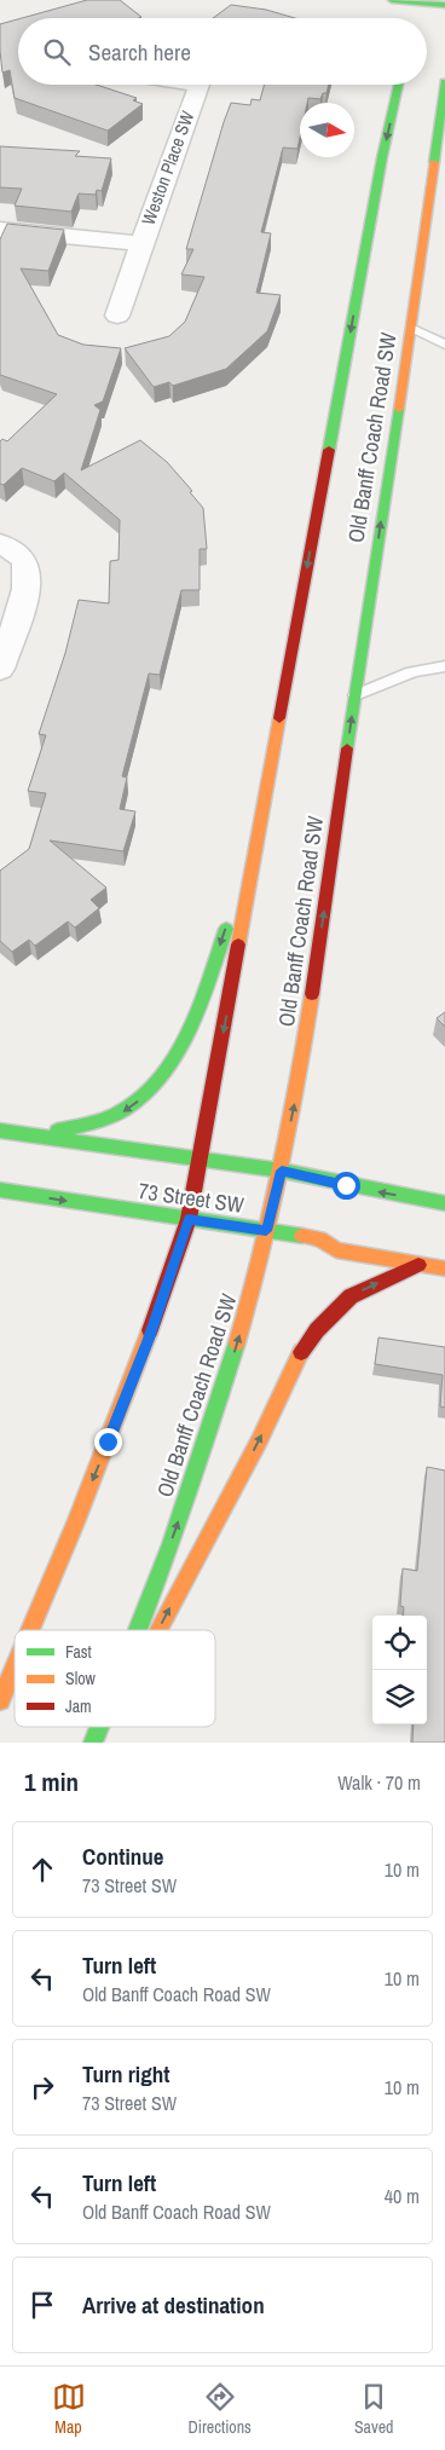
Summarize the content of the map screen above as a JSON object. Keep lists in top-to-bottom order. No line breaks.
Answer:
{"streets":{"main road":["Old Banff Coach Road SW","73 Street SW"],"street":["Weston Place SW"]},"crossings":[["Old Banff Coach Road SW","73 Street SW"]],"legend":["Fast","Slow","Jam"],"north":"right","page":{"search":"Search here","heading":["1 min","Walk · 70 m"],"list":[["Continue","73 Street SW","10 m"],["Turn left","Old Banff Coach Road SW","10 m"],["Turn right","73 Street SW","10 m"],["Turn left","Old Banff Coach Road SW","40 m"],"Arrive at destination"],"nav":["Map","Directions","Saved"]}}
